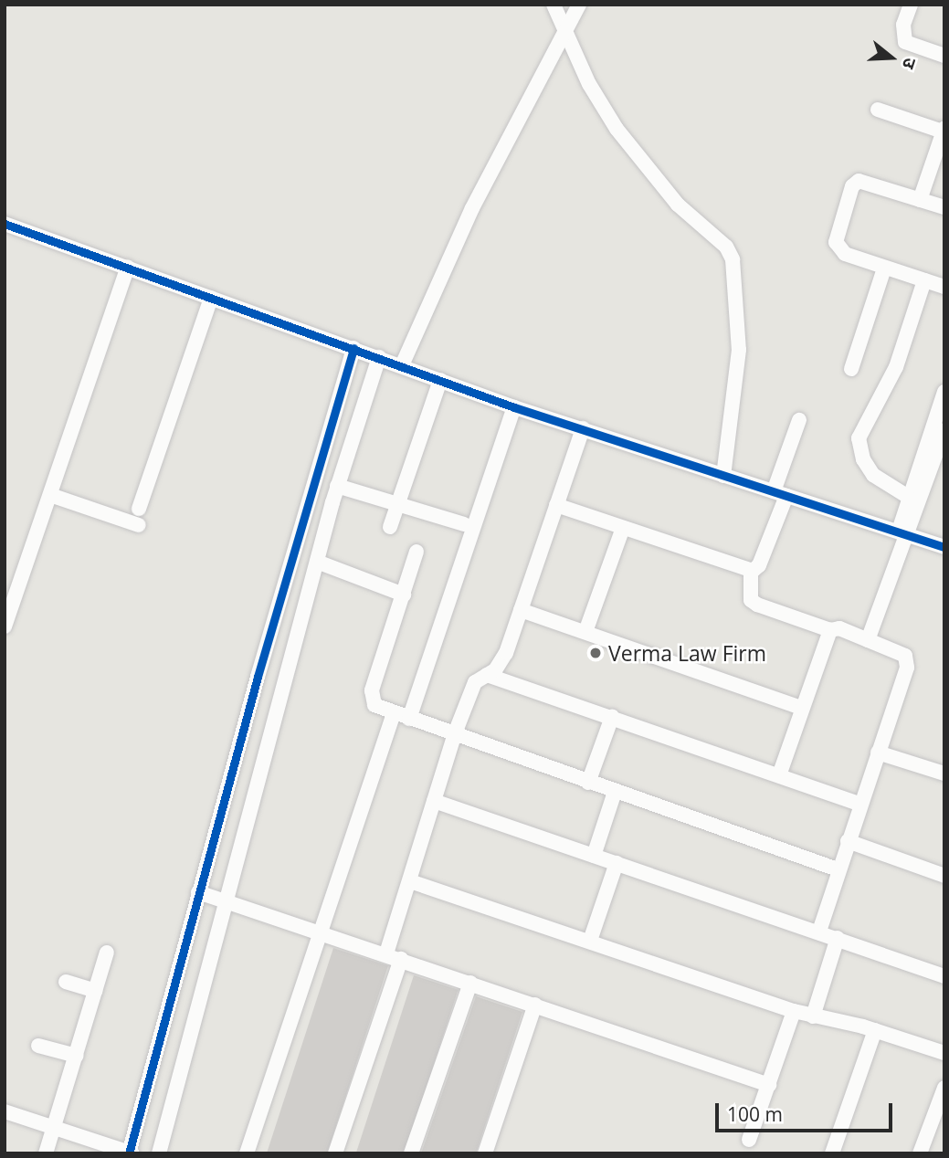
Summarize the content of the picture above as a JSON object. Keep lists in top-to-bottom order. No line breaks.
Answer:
{"places":["Verma Law Firm"],"scale_bar":"100 m","north":"right"}
